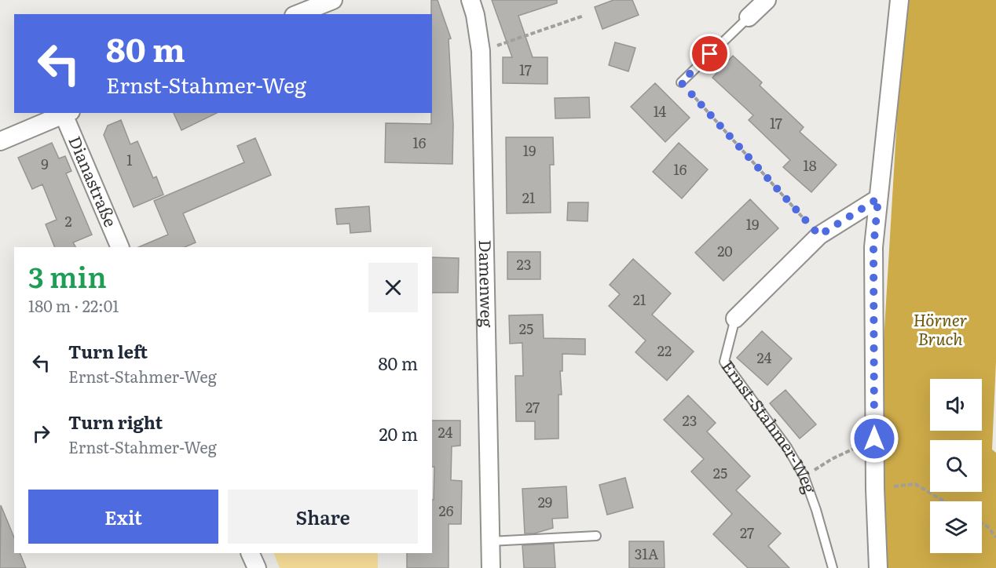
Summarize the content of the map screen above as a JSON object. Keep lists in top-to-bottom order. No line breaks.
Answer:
{"streets":{"street":["Dianastraße","Damenweg","Ernst-Stahmer-Weg"]},"parks":["Hörner Bruch"],"house_numbers":["17","14","17","16","19","1","9","18","16","21","2","19","20","23","21","25","22","24","27","23","24","25","29","26","27","31A"],"page":{"turn":["80 m","Ernst-Stahmer-Weg"],"heading":["3 min","180 m · 22:01"],"list":[{"name":"Turn left","note":"Ernst-Stahmer-Weg","value":"80 m"},{"name":"Turn right","note":"Ernst-Stahmer-Weg","value":"20 m"}],"buttons":["Exit","Share"]}}
